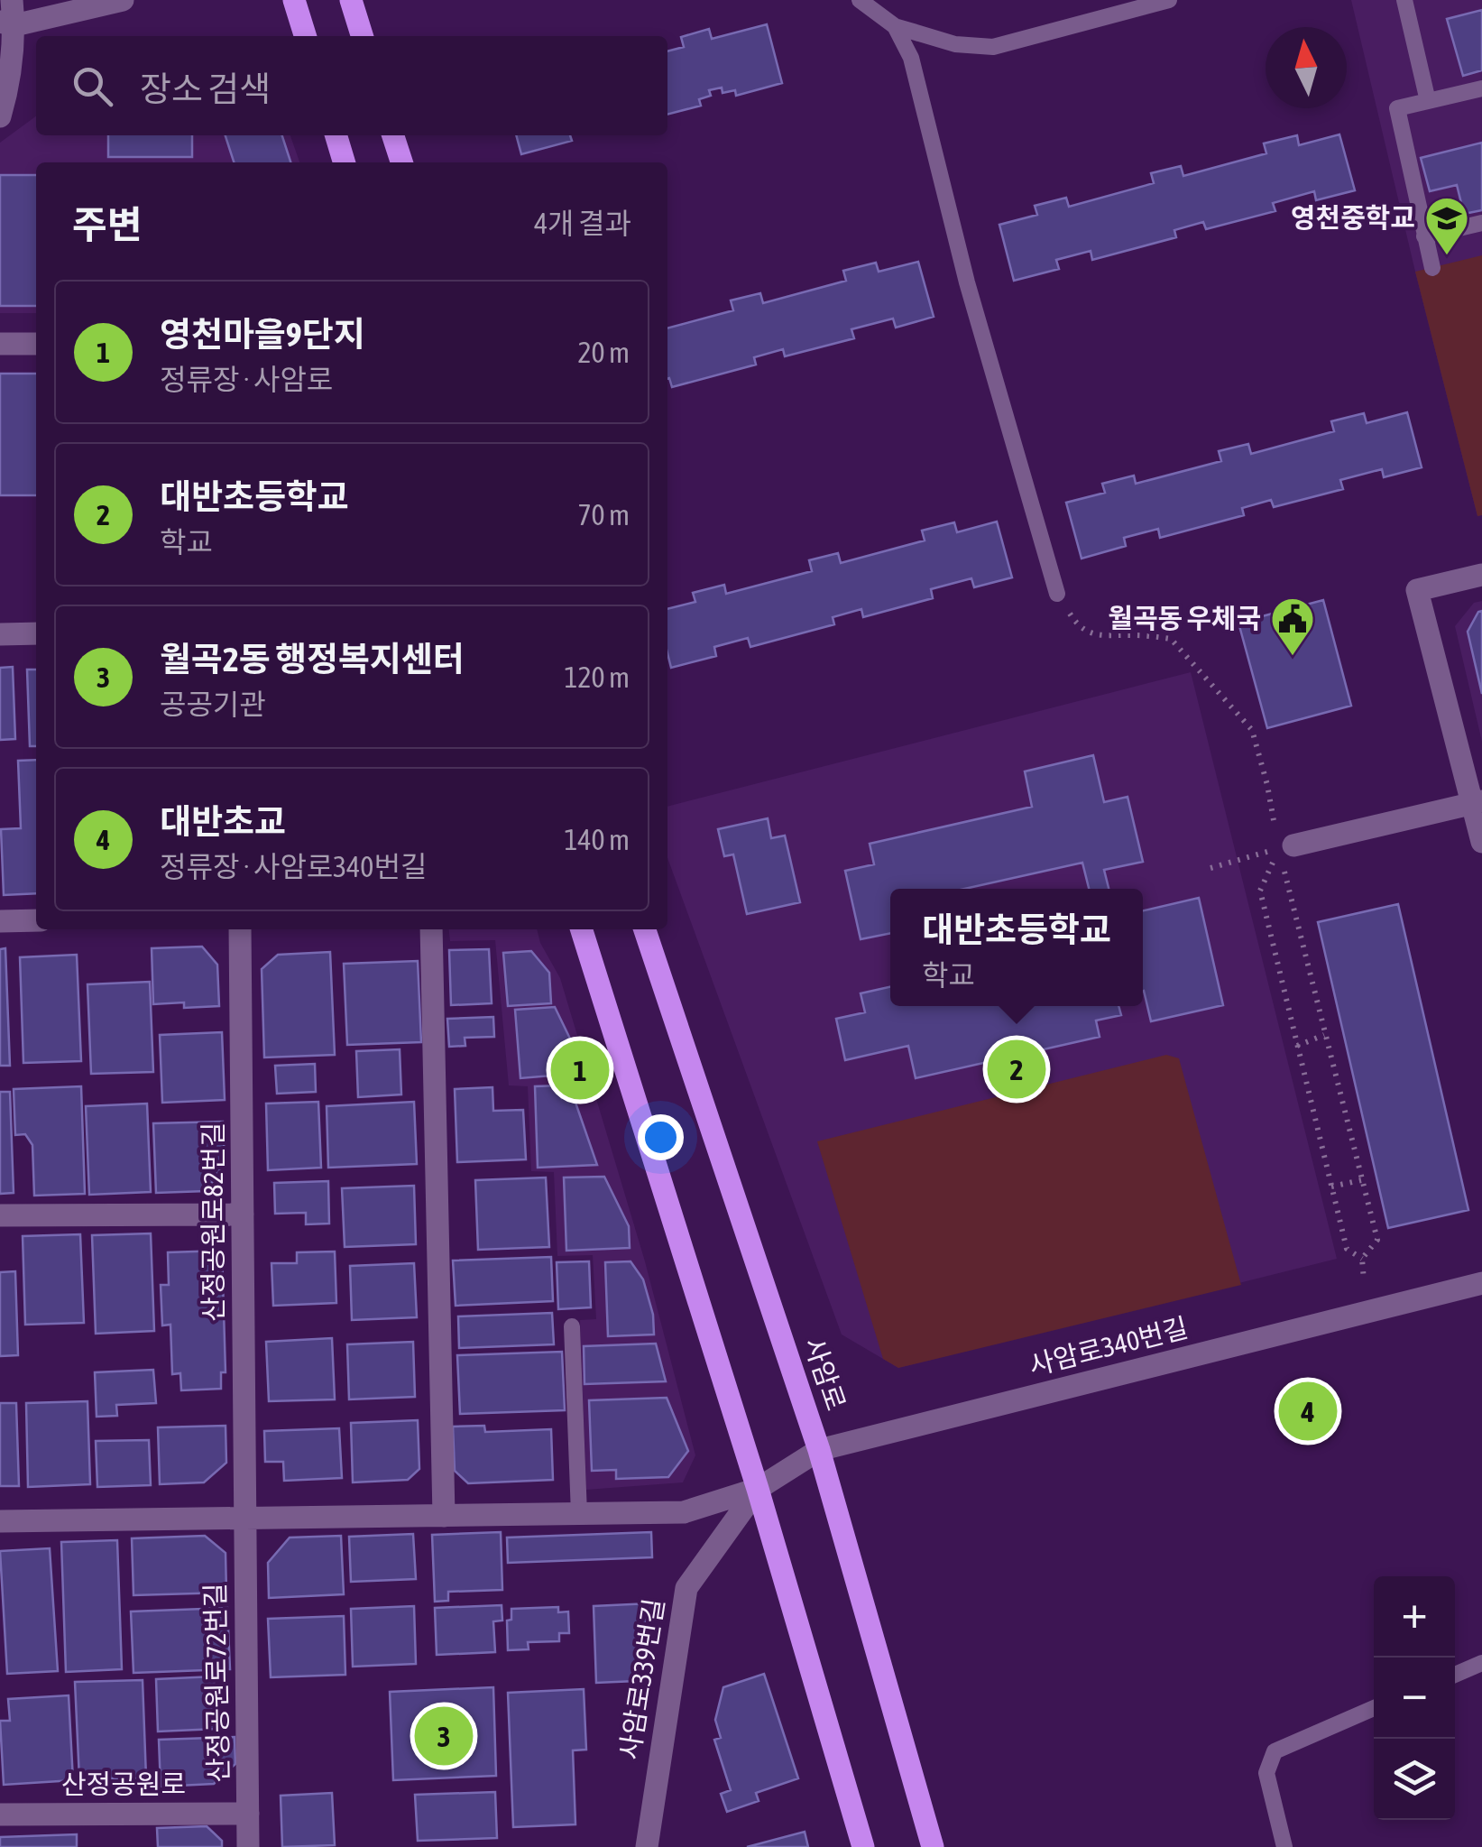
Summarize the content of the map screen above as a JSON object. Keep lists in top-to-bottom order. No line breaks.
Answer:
{"streets":{"main road":["사암로"],"street":["산정공원로82번길","사암로340번길","사암로339번길","산정공원로72번길","산정공원로"]},"crossings":[["산정공원로82번길","산정공원로72번길"],["사암로340번길","사암로"],["사암로340번길","사암로339번길"],["산정공원로72번길","산정공원로"]],"places":{"school or university":["영천중학교"],"public building":["월곡동 우체국"]},"north":"top","page":{"search":"장소 검색","heading":["주변","4개 결과"],"list":[{"mark":"1","name":"영천마을9단지","note":"정류장 · 사암로","value":"20 m"},{"mark":"2","name":"대반초등학교","note":"학교","value":"70 m"},{"mark":"3","name":"월곡2동 행정복지센터","note":"공공기관","value":"120 m"},{"mark":"4","name":"대반초교","note":"정류장 · 사암로340번길","value":"140 m"}],"popup":["대반초등학교","학교"],"pins":["2","1","4","3"],"map_buttons":["+","−"]}}
